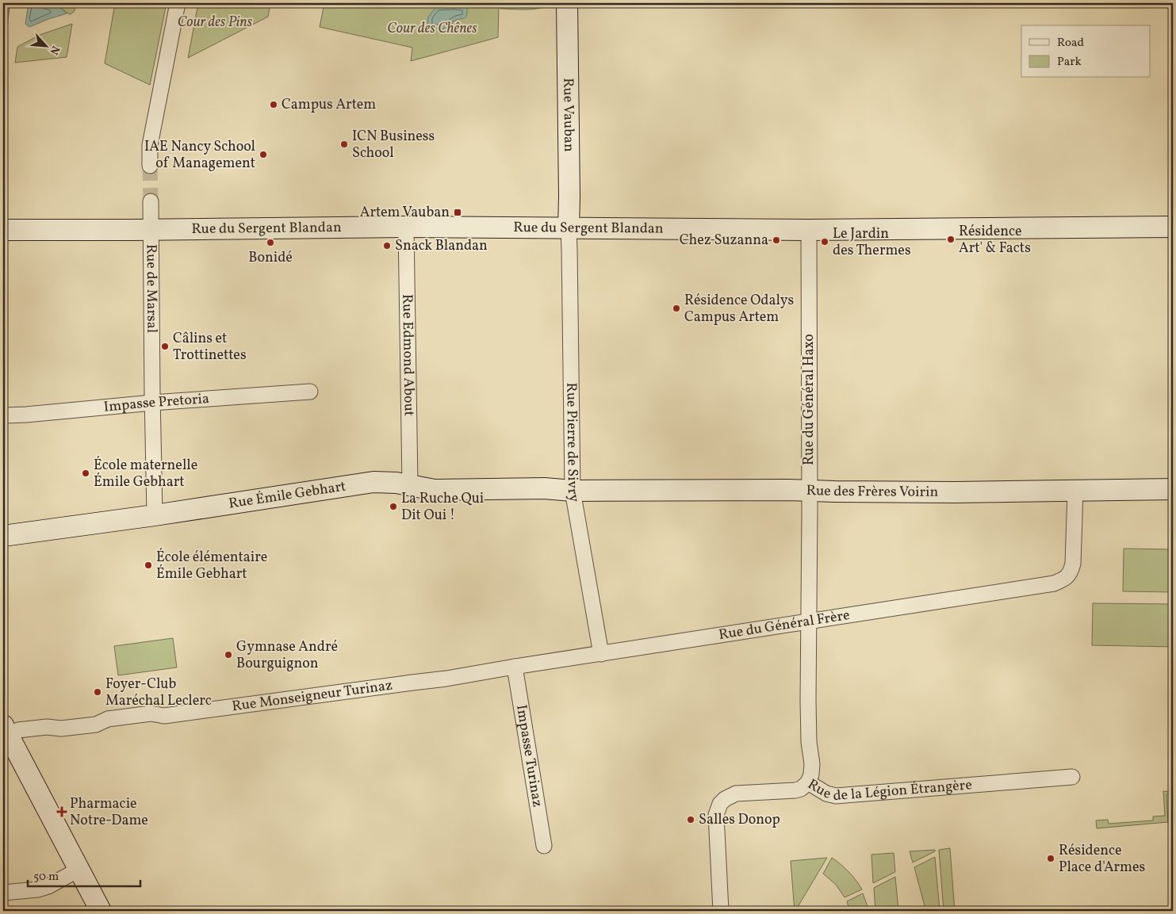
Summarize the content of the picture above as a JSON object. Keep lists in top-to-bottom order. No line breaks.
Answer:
{"streets":{"street":["Rue Vauban","Rue du Sergent Blandan","Rue de Marsal","Rue Edmond About","Rue du Général Haxo","Impasse Pretoria","Rue Pierre de Sivry","Rue des Frères Voirin","Rue Émile Gebhart","Rue du Général Frère","Rue Monseigneur Turinaz","Impasse Turinaz","Rue de la Légion Étrangère"]},"crossings":[["Rue Vauban","Rue du Sergent Blandan"],["Rue Vauban","Rue Pierre de Sivry"],["Rue du Sergent Blandan","Rue de Marsal"],["Rue du Sergent Blandan","Rue Edmond About"],["Rue du Sergent Blandan","Rue du Général Haxo"],["Rue du Sergent Blandan","Rue Pierre de Sivry"],["Rue de Marsal","Impasse Pretoria"],["Rue de Marsal","Rue Émile Gebhart"],["Rue Edmond About","Rue Émile Gebhart"],["Rue du Général Haxo","Rue des Frères Voirin"],["Rue du Général Haxo","Rue du Général Frère"],["Rue du Général Haxo","Rue de la Légion Étrangère"],["Rue Pierre de Sivry","Rue des Frères Voirin"],["Rue Pierre de Sivry","Rue Émile Gebhart"],["Rue Pierre de Sivry","Rue du Général Frère"],["Rue des Frères Voirin","Rue Émile Gebhart"],["Rue des Frères Voirin","Rue du Général Frère"],["Rue du Général Frère","Rue Monseigneur Turinaz"],["Rue du Général Frère","Impasse Turinaz"]],"parks":["Cour des Pins","Cour des Chênes"],"places":{"other":["Campus Artem","ICN Business School","IAE Nancy School of Management","Résidence Art' & Facts","Chez Suzanna","Le Jardin des Thermes","Bonidé","Snack Blandan","Résidence Odalys Campus Artem","Câlins et Trottinettes","École maternelle Émile Gebhart","La Ruche Qui Dit Oui !","École élémentaire Émile Gebhart","Gymnase André Bourguignon","Foyer-Club Maréchal Leclerc","Salles Donop","Résidence Place d'Armes"],"transit":["Artem Vauban"],"health":["Pharmacie Notre-Dame"]},"legend":["Road","Park"],"scale_bar":"50 m","north":"bottom right"}
